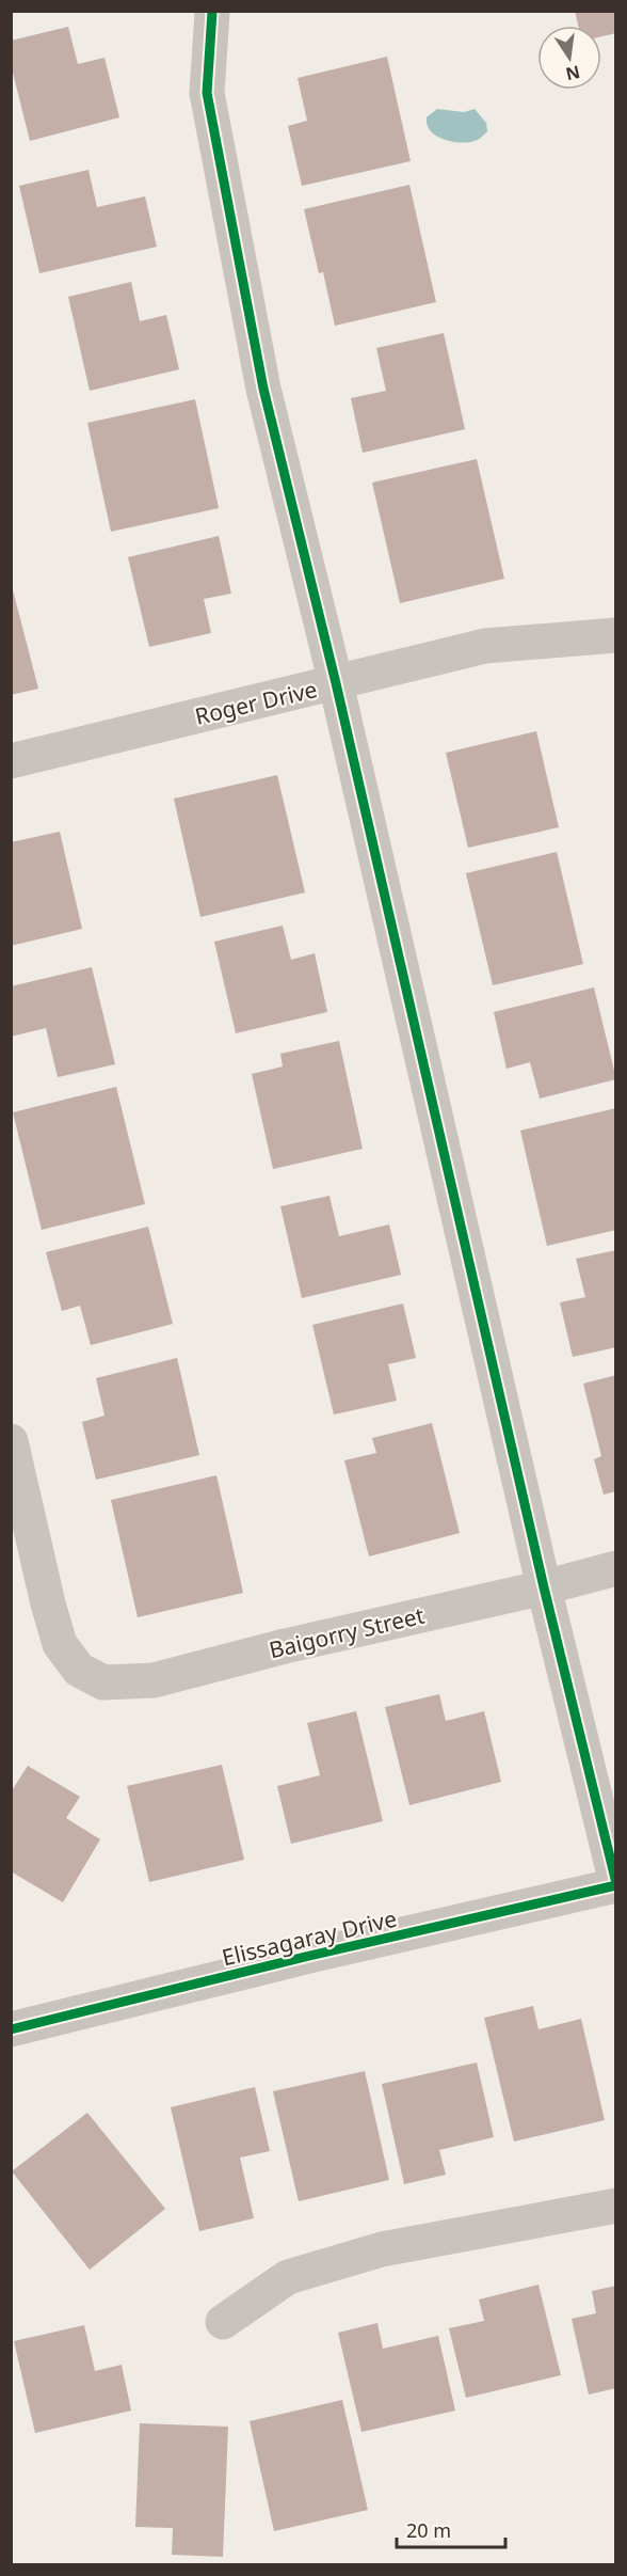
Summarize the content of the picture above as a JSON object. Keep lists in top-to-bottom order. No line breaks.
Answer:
{"streets":{"street":["Roger Drive","Baigorry Street","Elissagaray Drive"]},"scale_bar":"20 m","north":"bottom"}
